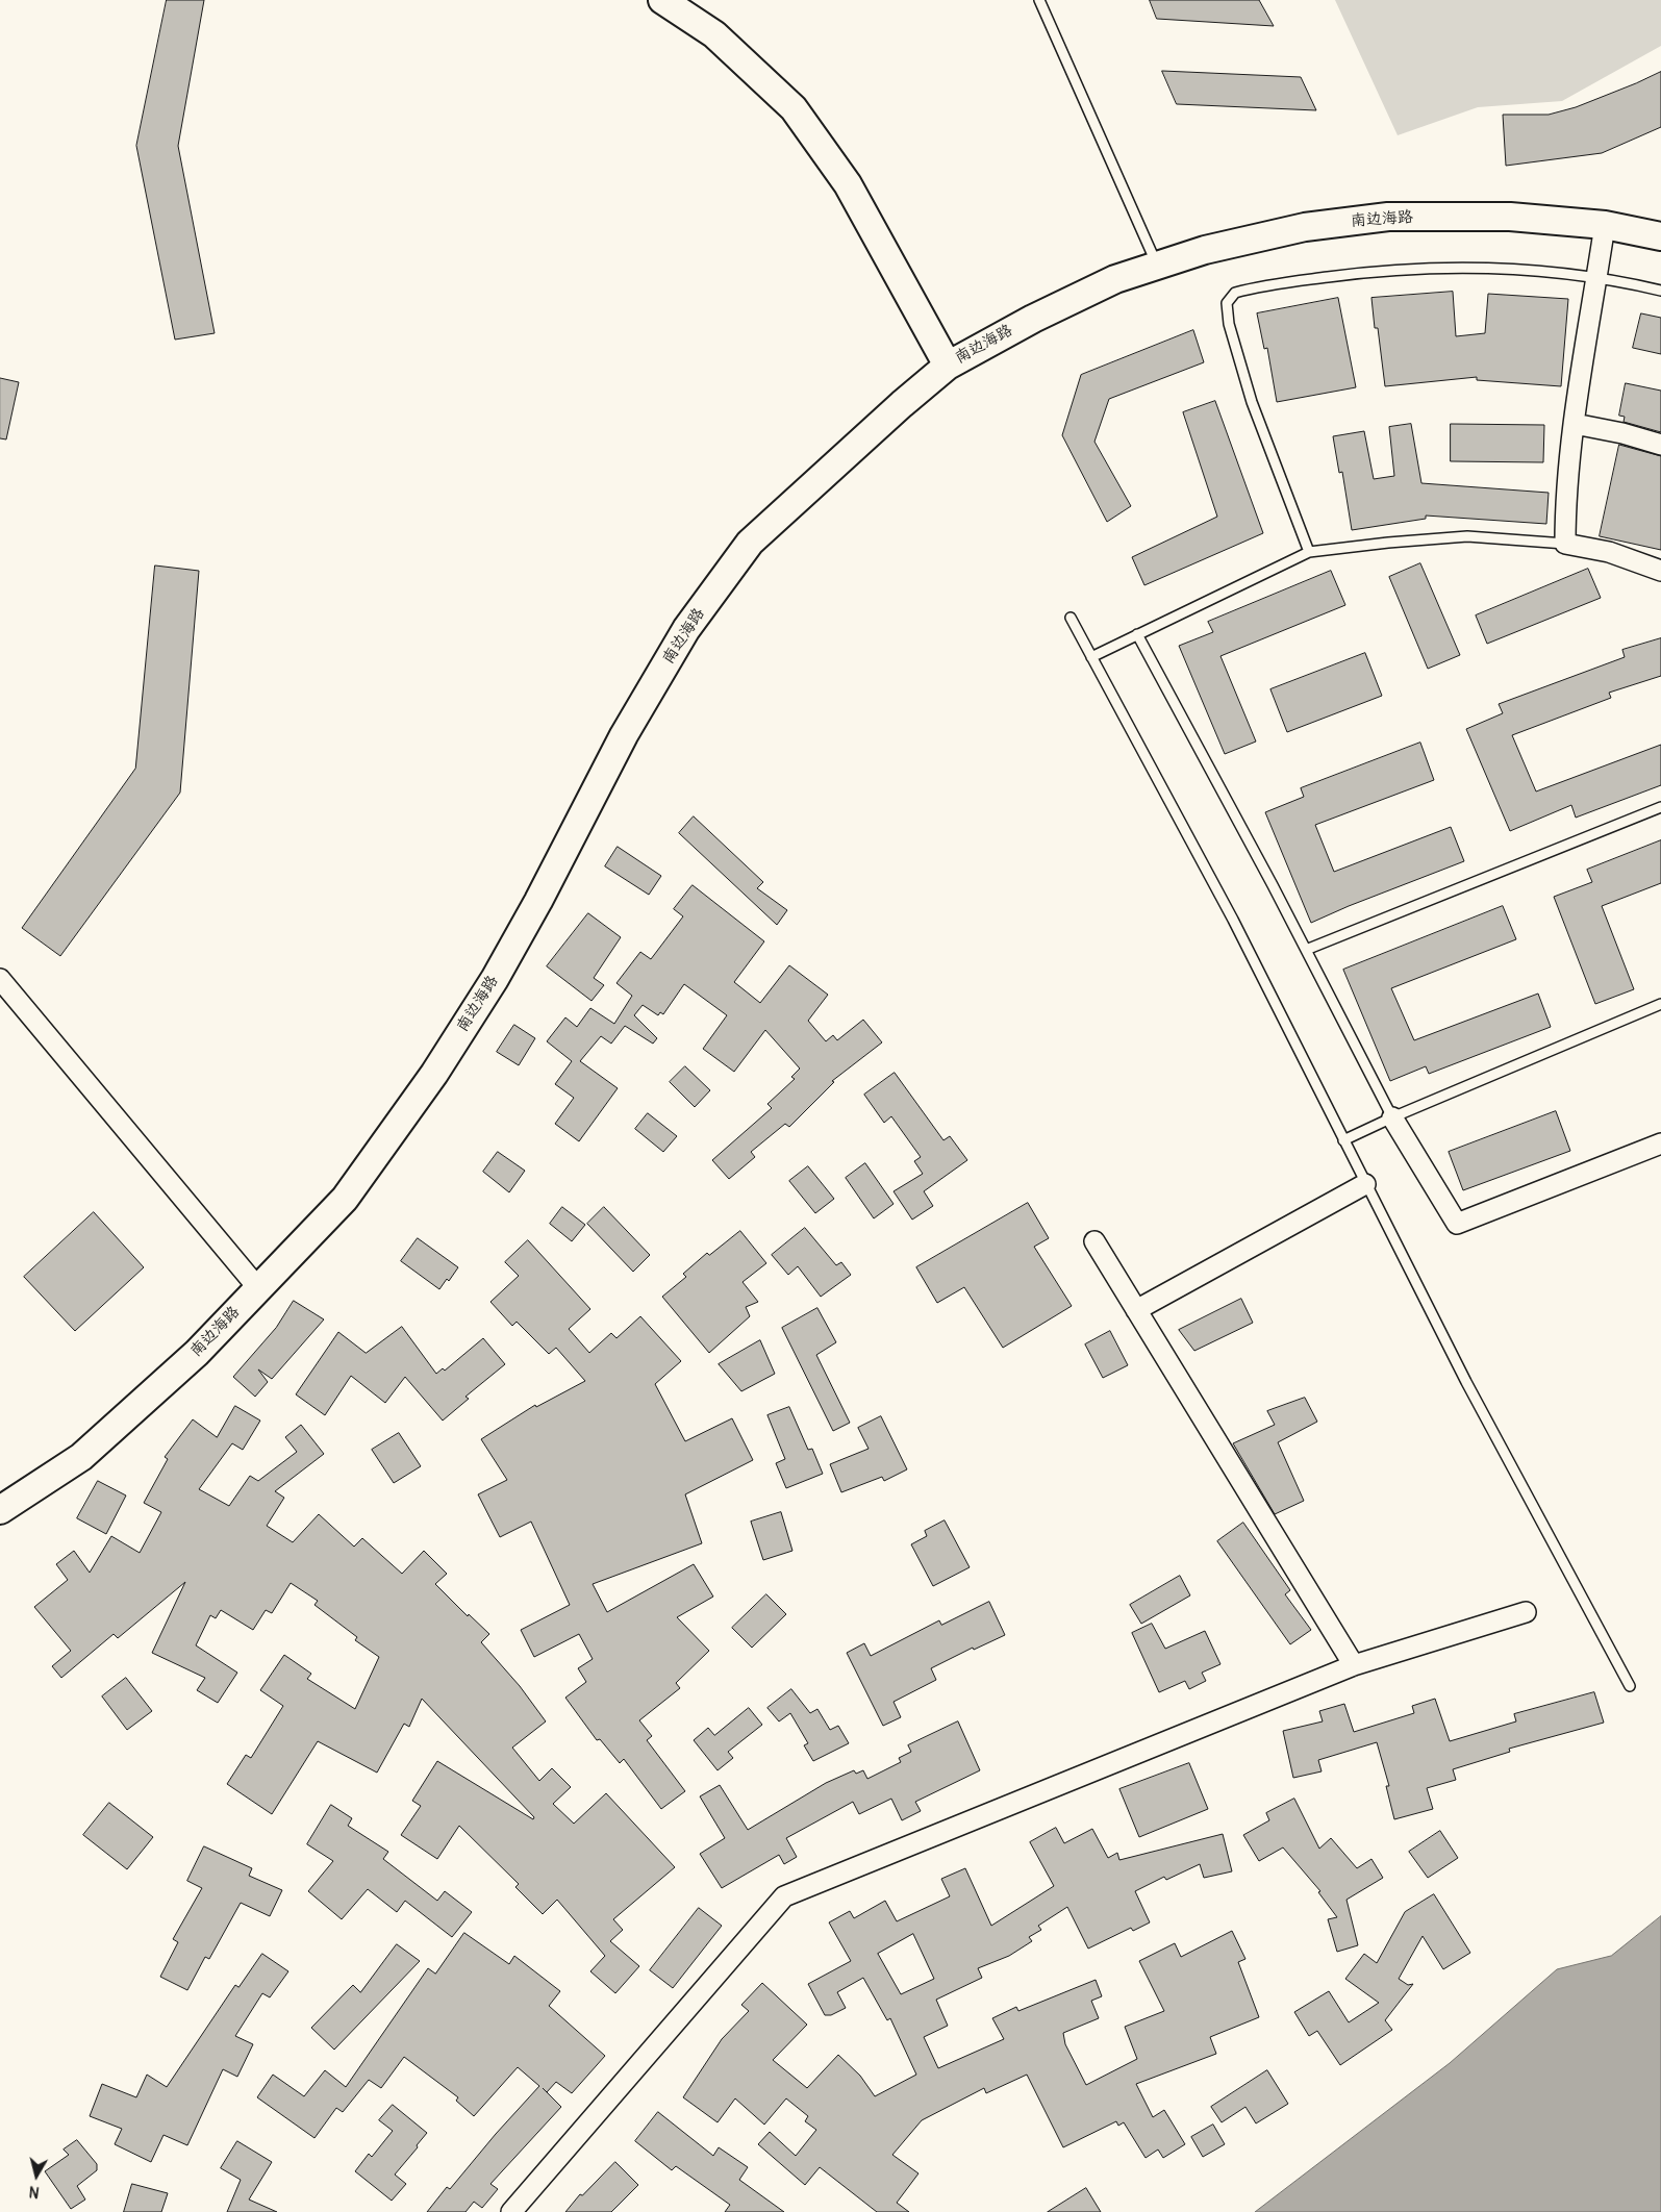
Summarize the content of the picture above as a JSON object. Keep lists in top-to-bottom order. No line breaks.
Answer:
{"streets":{"main road":["南边海路"]},"north":"bottom"}
